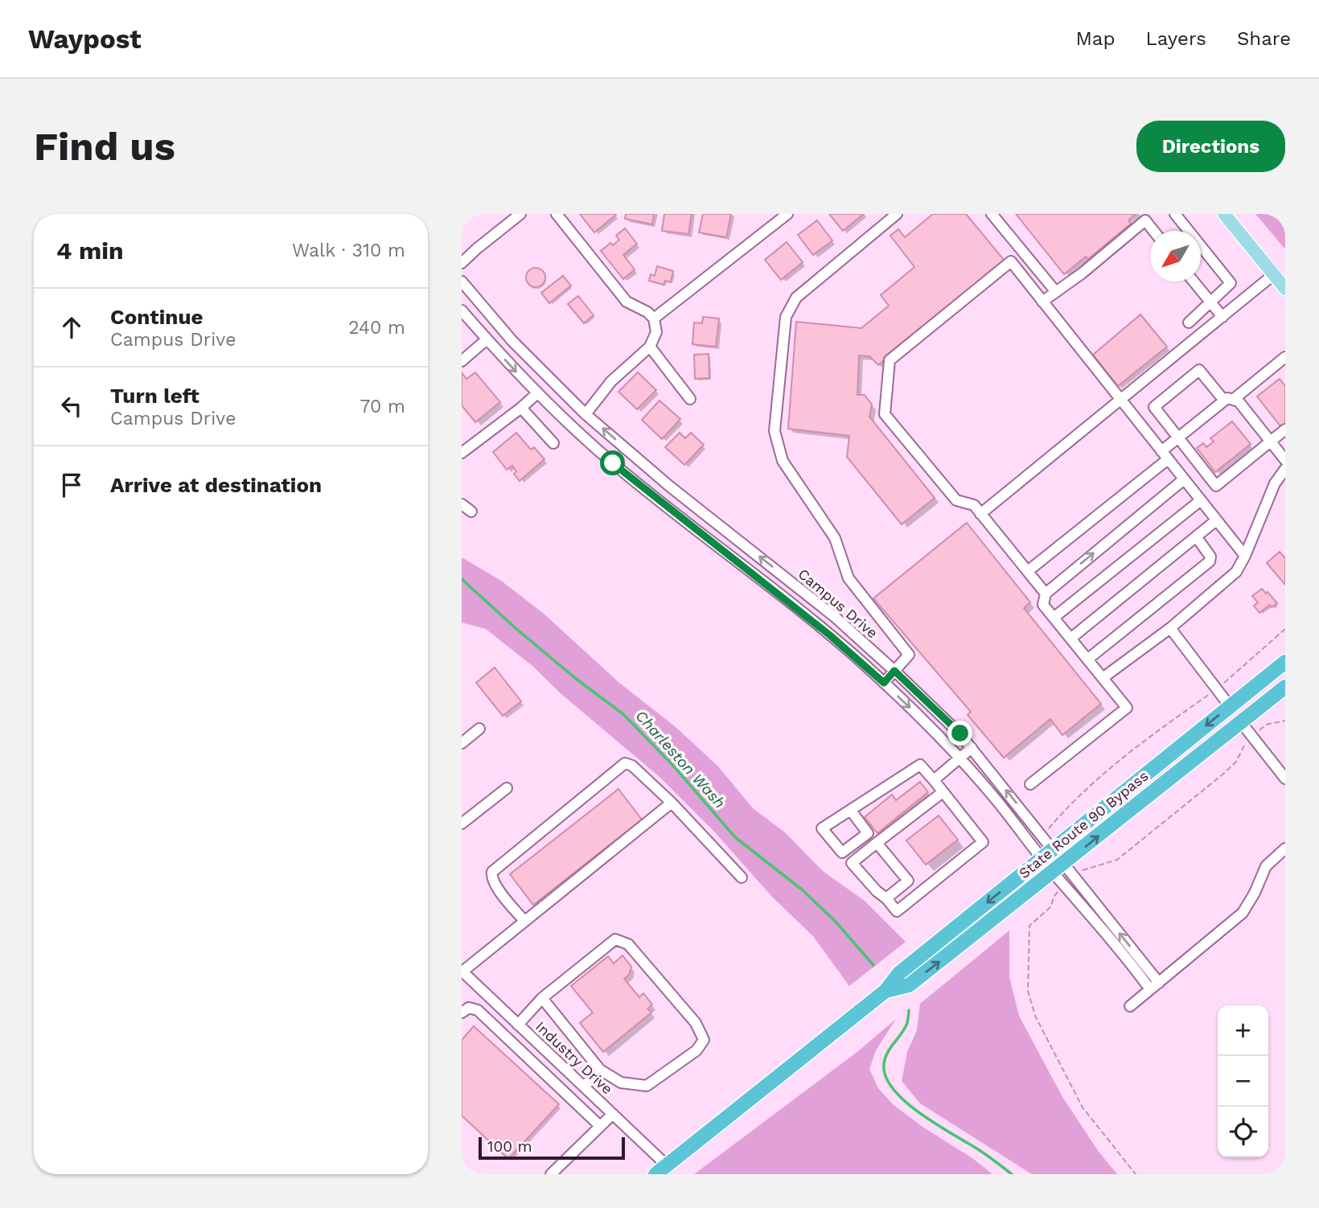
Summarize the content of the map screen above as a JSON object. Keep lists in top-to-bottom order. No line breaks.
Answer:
{"streets":{"highway":["State Route 90 Bypass"],"street":["Campus Drive","Industry Drive"]},"crossings":[["Campus Drive","State Route 90 Bypass"],["State Route 90 Bypass","Industry Drive"]],"water":["Charleston Wash"],"scale_bar":"100 m","north":"bottom left","page":{"header":"Waypost","nav":["Map","Layers","Share"],"buttons":"Directions","title":"Find us","heading":["4 min","Walk · 310 m"],"list":[["Continue","Campus Drive","240 m"],["Turn left","Campus Drive","70 m"],"Arrive at destination"],"map_buttons":["+","−"],"scale":"100 m"}}
